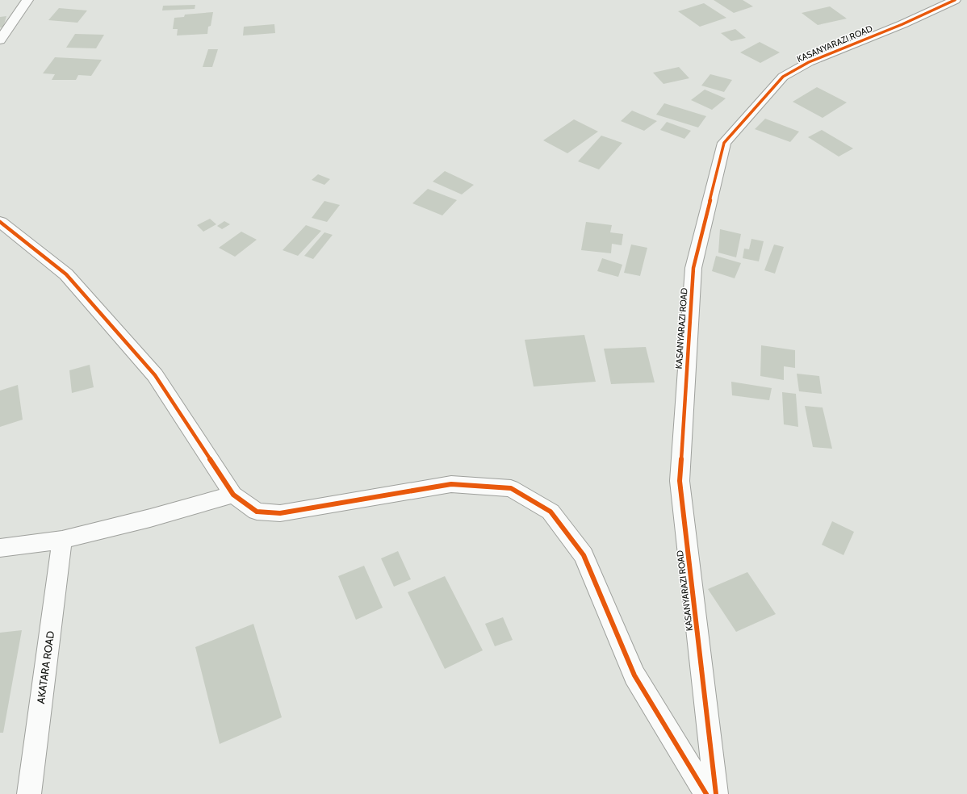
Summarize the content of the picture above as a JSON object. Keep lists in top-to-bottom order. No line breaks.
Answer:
{"streets":{"street":["KASANYARAZI ROAD","AKATARA ROAD"]}}
